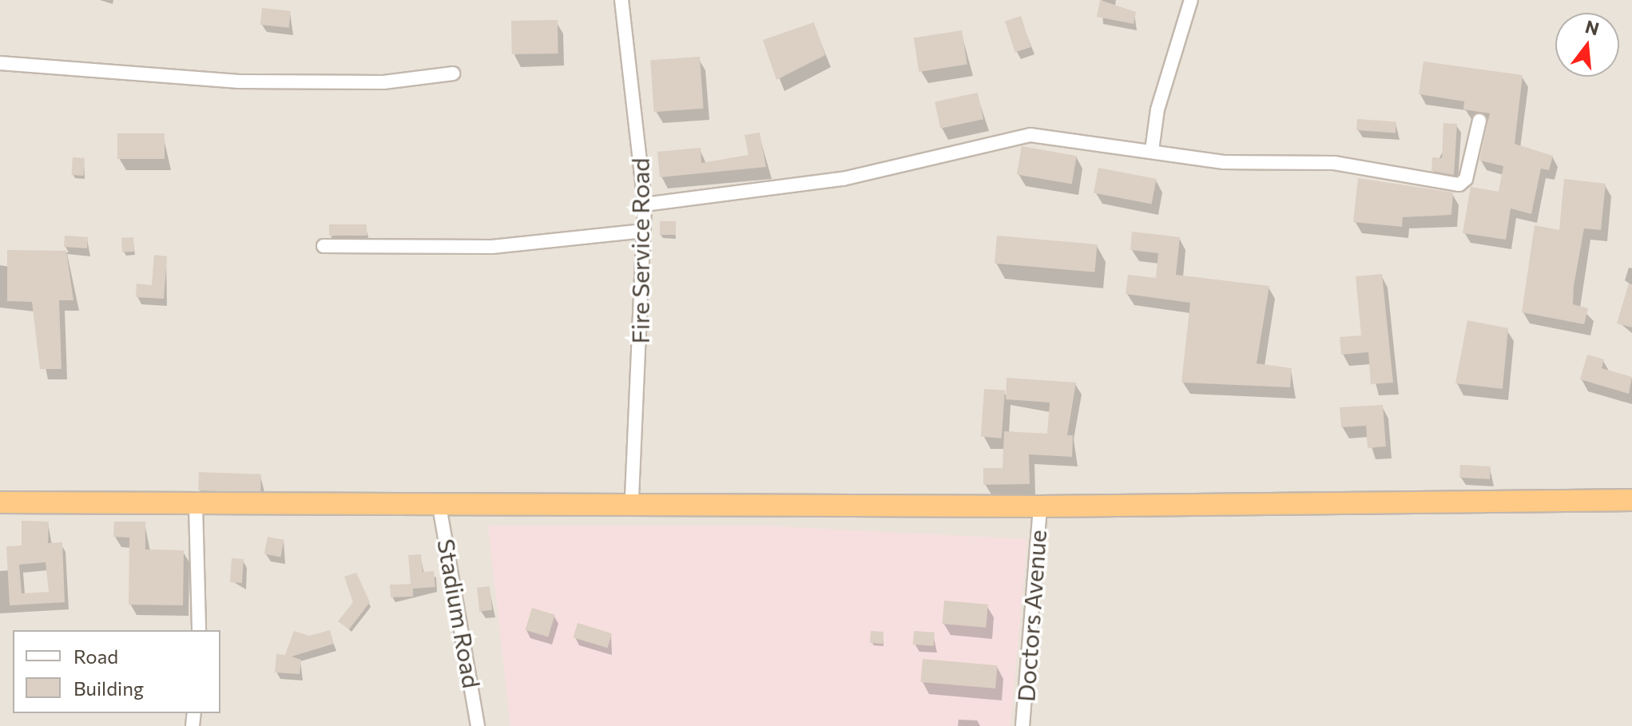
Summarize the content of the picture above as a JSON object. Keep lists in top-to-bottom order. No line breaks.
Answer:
{"streets":{"street":["Fire Service Road","Stadium Road","Doctors Avenue"]},"legend":["Road","Building"],"north":"top"}
